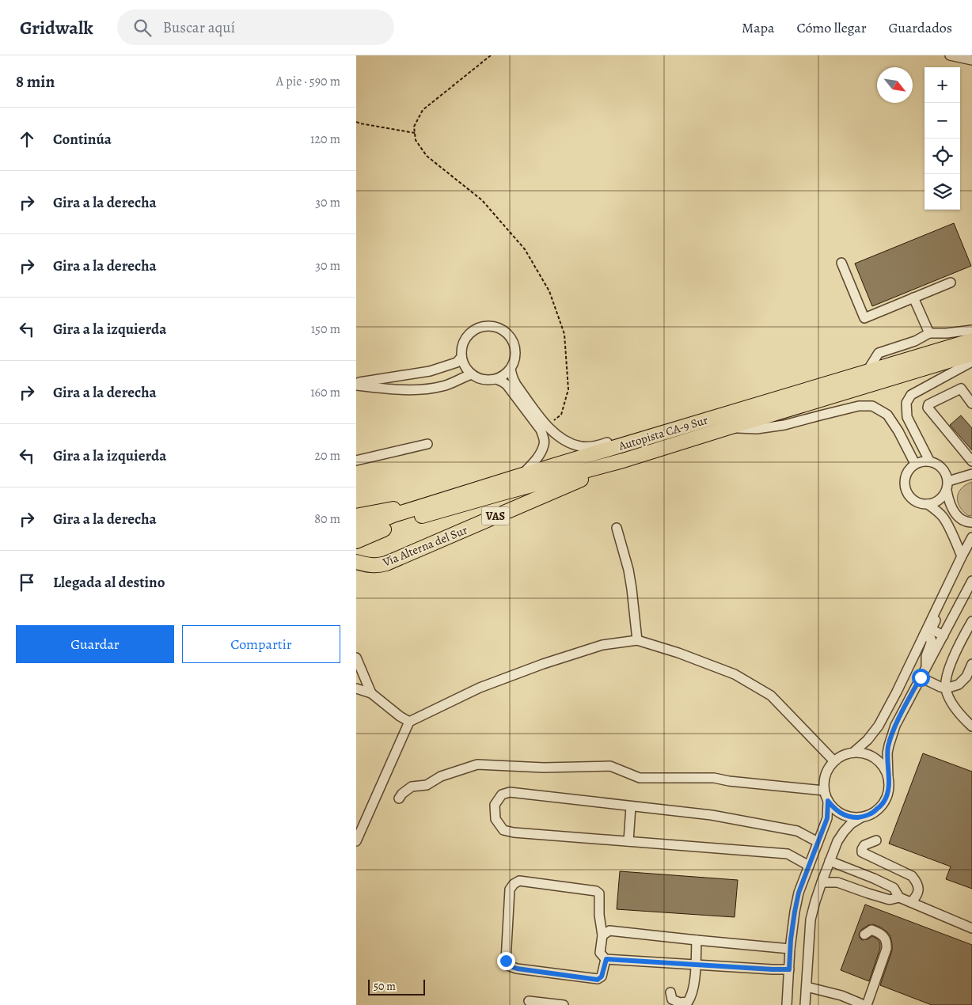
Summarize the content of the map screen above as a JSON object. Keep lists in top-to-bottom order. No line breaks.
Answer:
{"streets":{"highway":["Autopista CA-9 Sur","VAS","Vía Alterna del Sur"]},"crossings":[["Autopista CA-9 Sur","Vía Alterna del Sur"]],"scale_bar":"50 m","north":"bottom right","page":{"header":"Gridwalk","search":"Buscar aquí","nav":["Mapa","Cómo llegar","Guardados"],"heading":["8 min","A pie · 590 m"],"map_buttons":["+","−"],"list":[["Continúa","120 m"],["Gira a la derecha","30 m"],["Gira a la derecha","30 m"],["Gira a la izquierda","150 m"],["Gira a la derecha","160 m"],["Gira a la izquierda","20 m"],["Gira a la derecha","80 m"],"Llegada al destino"],"buttons":["Guardar","Compartir"],"scale":"50 m"}}
